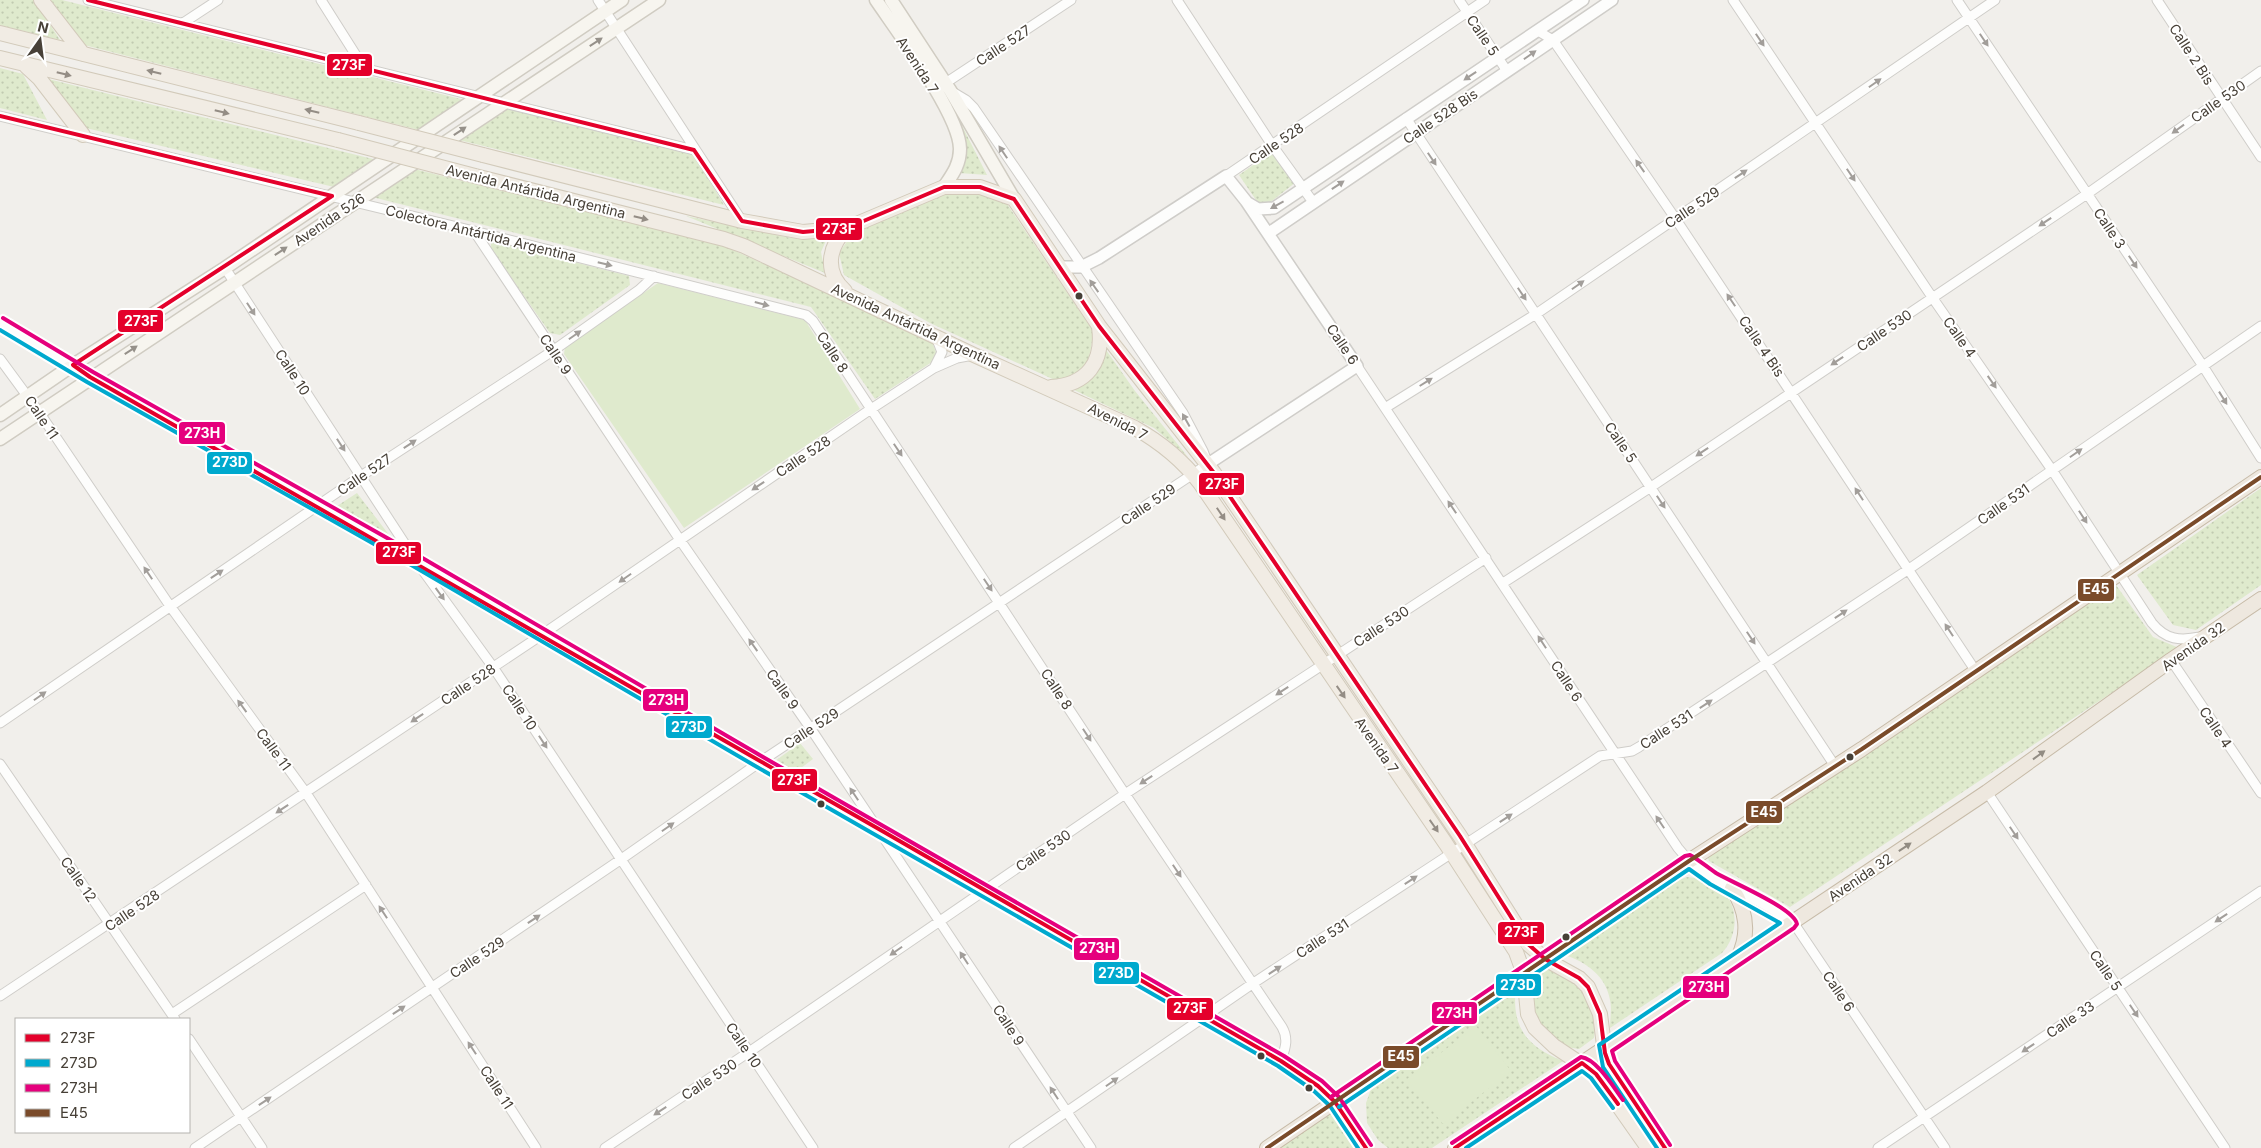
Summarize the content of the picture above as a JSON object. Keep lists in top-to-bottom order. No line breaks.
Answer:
{"streets":{"highway":["Avenida 32"],"main road":["Avenida 7","Avenida Antártida Argentina","Avenida 526"],"street":["Calle 5","Calle 527","Calle 2 Bis","Calle 530","Calle 528 Bis","Calle 528","Calle 529","Calle 3","Colectora Antártida Argentina","Calle 4","Calle 6","Calle 4 Bis","Calle 8","Calle 9","Calle 10","Calle 11","Calle 531","Calle 12","Calle 33"]},"crossings":[["Calle 5","Calle 530"],["Calle 5","Calle 528 Bis"],["Calle 5","Calle 528"],["Calle 5","Calle 529"],["Calle 5","Calle 531"],["Calle 5","Avenida 32"],["Calle 5","Calle 33"],["Calle 527","Avenida 7"],["Calle 527","Colectora Antártida Argentina"],["Calle 527","Calle 9"],["Calle 527","Calle 10"],["Calle 527","Calle 11"],["Calle 2 Bis","Calle 530"],["Avenida 7","Calle 530"],["Avenida 7","Calle 528"],["Avenida 7","Avenida Antártida Argentina"],["Avenida 7","Calle 529"],["Avenida 7","Calle 531"],["Avenida 7","Avenida 32"],["Calle 530","Calle 3"],["Calle 530","Calle 4"],["Calle 530","Calle 6"],["Calle 530","Calle 4 Bis"],["Calle 530","Calle 8"],["Calle 530","Calle 9"],["Calle 530","Calle 10"],["Calle 528 Bis","Calle 6"],["Calle 528 Bis","Calle 4 Bis"],["Calle 528","Avenida Antártida Argentina"],["Calle 528","Calle 6"],["Calle 528","Calle 8"],["Calle 528","Calle 9"],["Calle 528","Calle 10"],["Calle 528","Calle 11"],["Calle 528","Calle 12"],["Calle 529","Calle 3"],["Calle 529","Calle 4"],["Calle 529","Calle 6"],["Calle 529","Calle 4 Bis"],["Calle 529","Calle 8"],["Calle 529","Calle 9"],["Calle 529","Calle 10"],["Calle 529","Calle 11"],["Avenida 526","Colectora Antártida Argentina"],["Avenida 526","Calle 10"],["Avenida 526","Calle 11"],["Calle 3","Calle 531"],["Colectora Antártida Argentina","Calle 8"],["Colectora Antártida Argentina","Calle 9"],["Calle 4","Calle 531"],["Calle 4","Avenida 32"],["Calle 6","Calle 531"],["Calle 6","Avenida 32"],["Calle 6","Calle 33"],["Calle 4 Bis","Calle 531"],["Calle 8","Calle 531"],["Calle 9","Calle 531"]],"one_way":["Calle 5","Calle 527","Calle 530","Calle 528","Calle 529","Calle 3","Colectora Antártida Argentina","Calle 4","Calle 6","Calle 4 Bis","Calle 8","Calle 9","Calle 10","Calle 11","Calle 531","Calle 33"],"lines":["transit line 273F","transit line 273H","transit line 273D","transit line E45"],"legend":["273F","273D","273H","E45"],"north":"top"}
